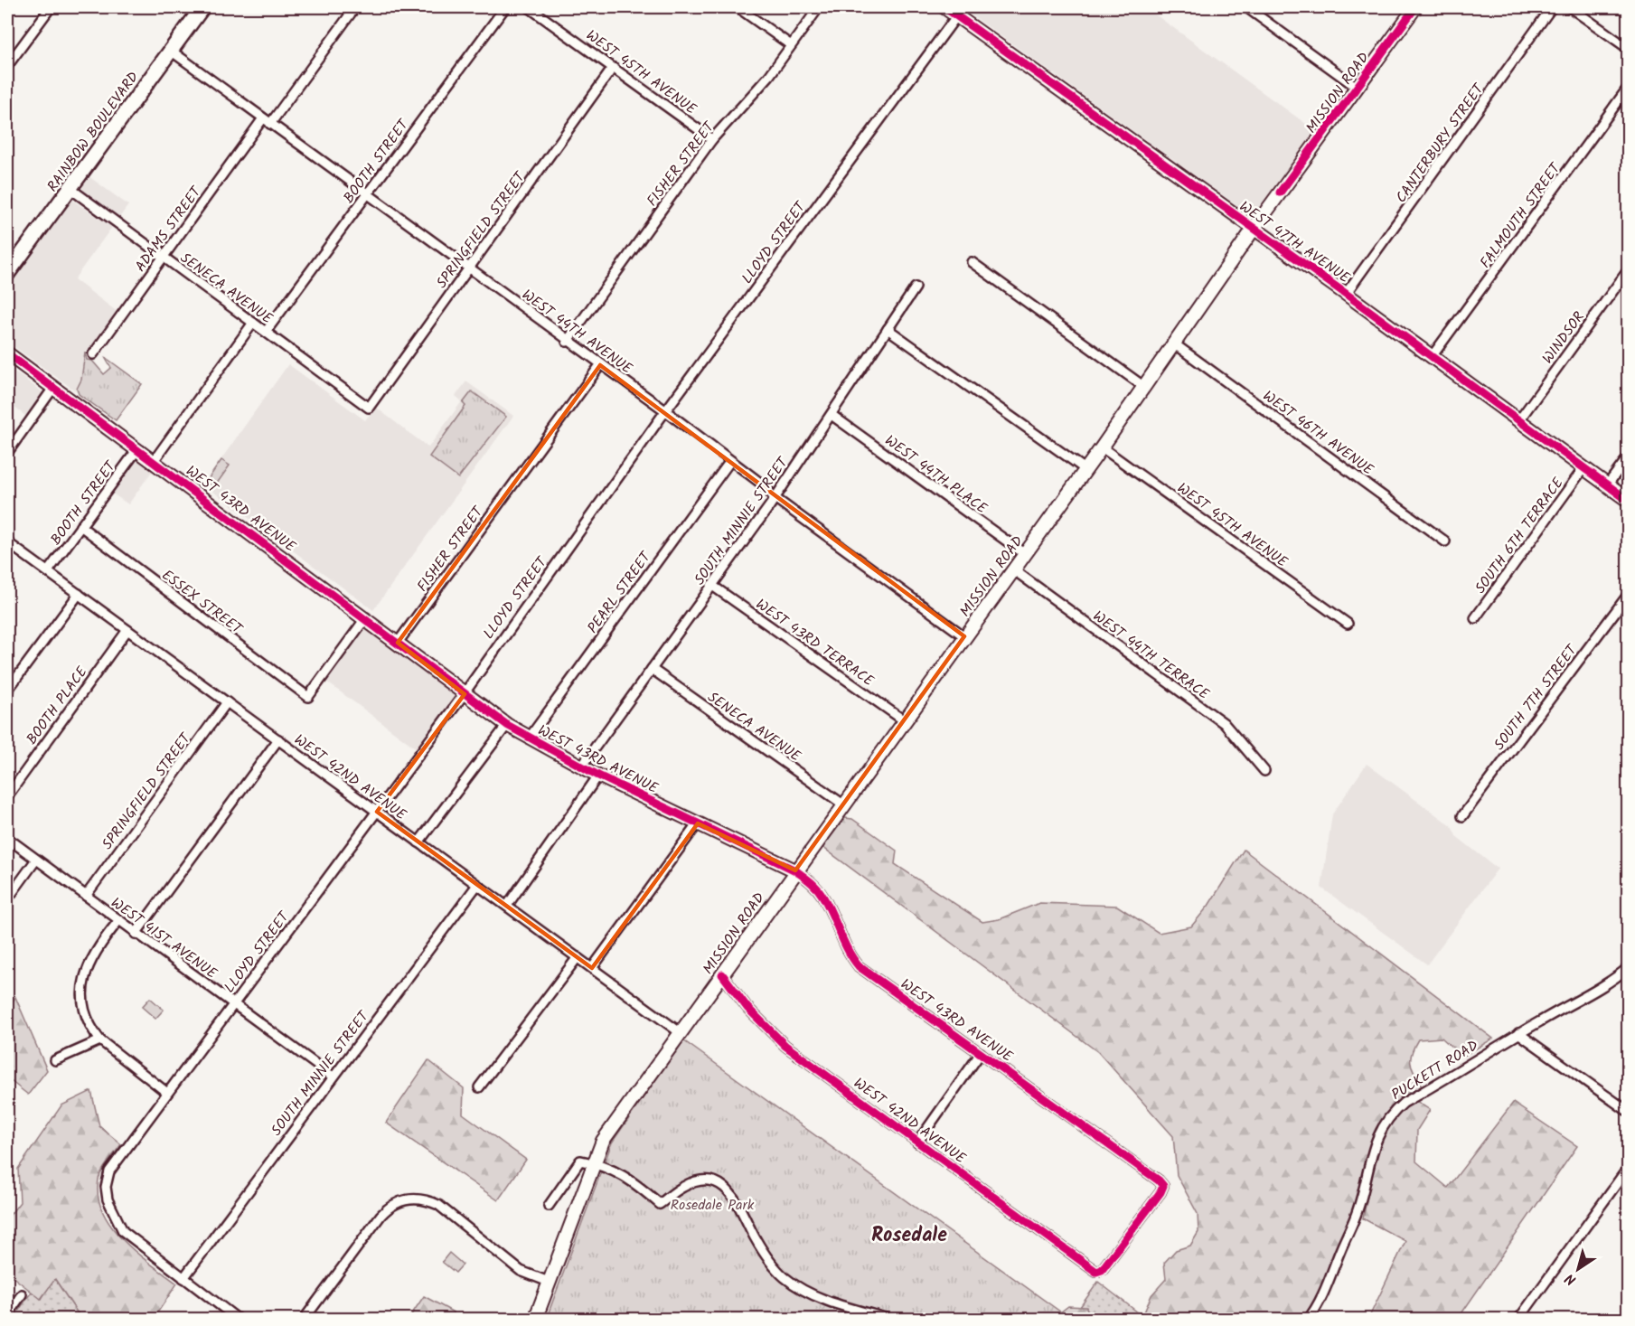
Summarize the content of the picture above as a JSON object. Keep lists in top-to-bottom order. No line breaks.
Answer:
{"streets":{"main road":["RAINBOW BOULEVARD"],"street":["WEST 45TH AVENUE","MISSION ROAD","CANTERBURY STREET","BOOTH STREET","FISHER STREET","FALMOUTH STREET","ADAMS STREET","SPRINGFIELD STREET","WEST 47TH AVENUE","LLOYD STREET","SENECA AVENUE","WEST 44TH AVENUE","WINDSOR","WEST 46TH AVENUE","WEST 44TH PLACE","WEST 43RD AVENUE","SOUTH MINNIE STREET","SOUTH 6TH TERRACE","PEARL STREET","ESSEX STREET","WEST 43RD TERRACE","WEST 44TH TERRACE","SOUTH 7TH STREET","BOOTH PLACE","WEST 42ND AVENUE","WEST 41ST AVENUE","PUCKETT ROAD"]},"crossings":[["WEST 45TH AVENUE","MISSION ROAD"],["WEST 45TH AVENUE","FISHER STREET"],["WEST 45TH AVENUE","SPRINGFIELD STREET"],["MISSION ROAD","WEST 47TH AVENUE"],["MISSION ROAD","SENECA AVENUE"],["MISSION ROAD","WEST 44TH AVENUE"],["MISSION ROAD","WEST 46TH AVENUE"],["MISSION ROAD","WEST 44TH PLACE"],["MISSION ROAD","WEST 43RD AVENUE"],["MISSION ROAD","WEST 43RD TERRACE"],["MISSION ROAD","WEST 44TH TERRACE"],["MISSION ROAD","WEST 42ND AVENUE"],["RAINBOW BOULEVARD","SENECA AVENUE"],["RAINBOW BOULEVARD","WEST 44TH AVENUE"],["CANTERBURY STREET","WEST 47TH AVENUE"],["BOOTH STREET","SENECA AVENUE"],["BOOTH STREET","WEST 44TH AVENUE"],["BOOTH STREET","WEST 43RD AVENUE"],["BOOTH STREET","ESSEX STREET"],["BOOTH STREET","WEST 42ND AVENUE"],["FISHER STREET","WEST 44TH AVENUE"],["FISHER STREET","WEST 43RD AVENUE"],["FALMOUTH STREET","WEST 47TH AVENUE"],["ADAMS STREET","SENECA AVENUE"],["ADAMS STREET","WEST 44TH AVENUE"],["SPRINGFIELD STREET","SENECA AVENUE"],["SPRINGFIELD STREET","WEST 44TH AVENUE"],["SPRINGFIELD STREET","WEST 42ND AVENUE"],["SPRINGFIELD STREET","WEST 41ST AVENUE"],["WEST 47TH AVENUE","LLOYD STREET"],["WEST 47TH AVENUE","WINDSOR"],["WEST 47TH AVENUE","SOUTH 6TH TERRACE"],["LLOYD STREET","WEST 44TH AVENUE"],["LLOYD STREET","WEST 43RD AVENUE"],["LLOYD STREET","SOUTH MINNIE STREET"],["LLOYD STREET","WEST 42ND AVENUE"],["LLOYD STREET","WEST 41ST AVENUE"],["SENECA AVENUE","SOUTH MINNIE STREET"],["WEST 44TH AVENUE","SOUTH MINNIE STREET"],["WEST 44TH AVENUE","PEARL STREET"],["WEST 44TH PLACE","SOUTH MINNIE STREET"],["WEST 43RD AVENUE","SOUTH MINNIE STREET"],["WEST 43RD AVENUE","PEARL STREET"],["WEST 43RD AVENUE","ESSEX STREET"],["WEST 43RD AVENUE","WEST 42ND AVENUE"],["SOUTH MINNIE STREET","WEST 43RD TERRACE"],["SOUTH MINNIE STREET","WEST 42ND AVENUE"],["SOUTH MINNIE STREET","WEST 41ST AVENUE"],["BOOTH PLACE","WEST 42ND AVENUE"]],"districts":["Rosedale"],"parks":["Rosedale Park"],"north":"bottom left"}
